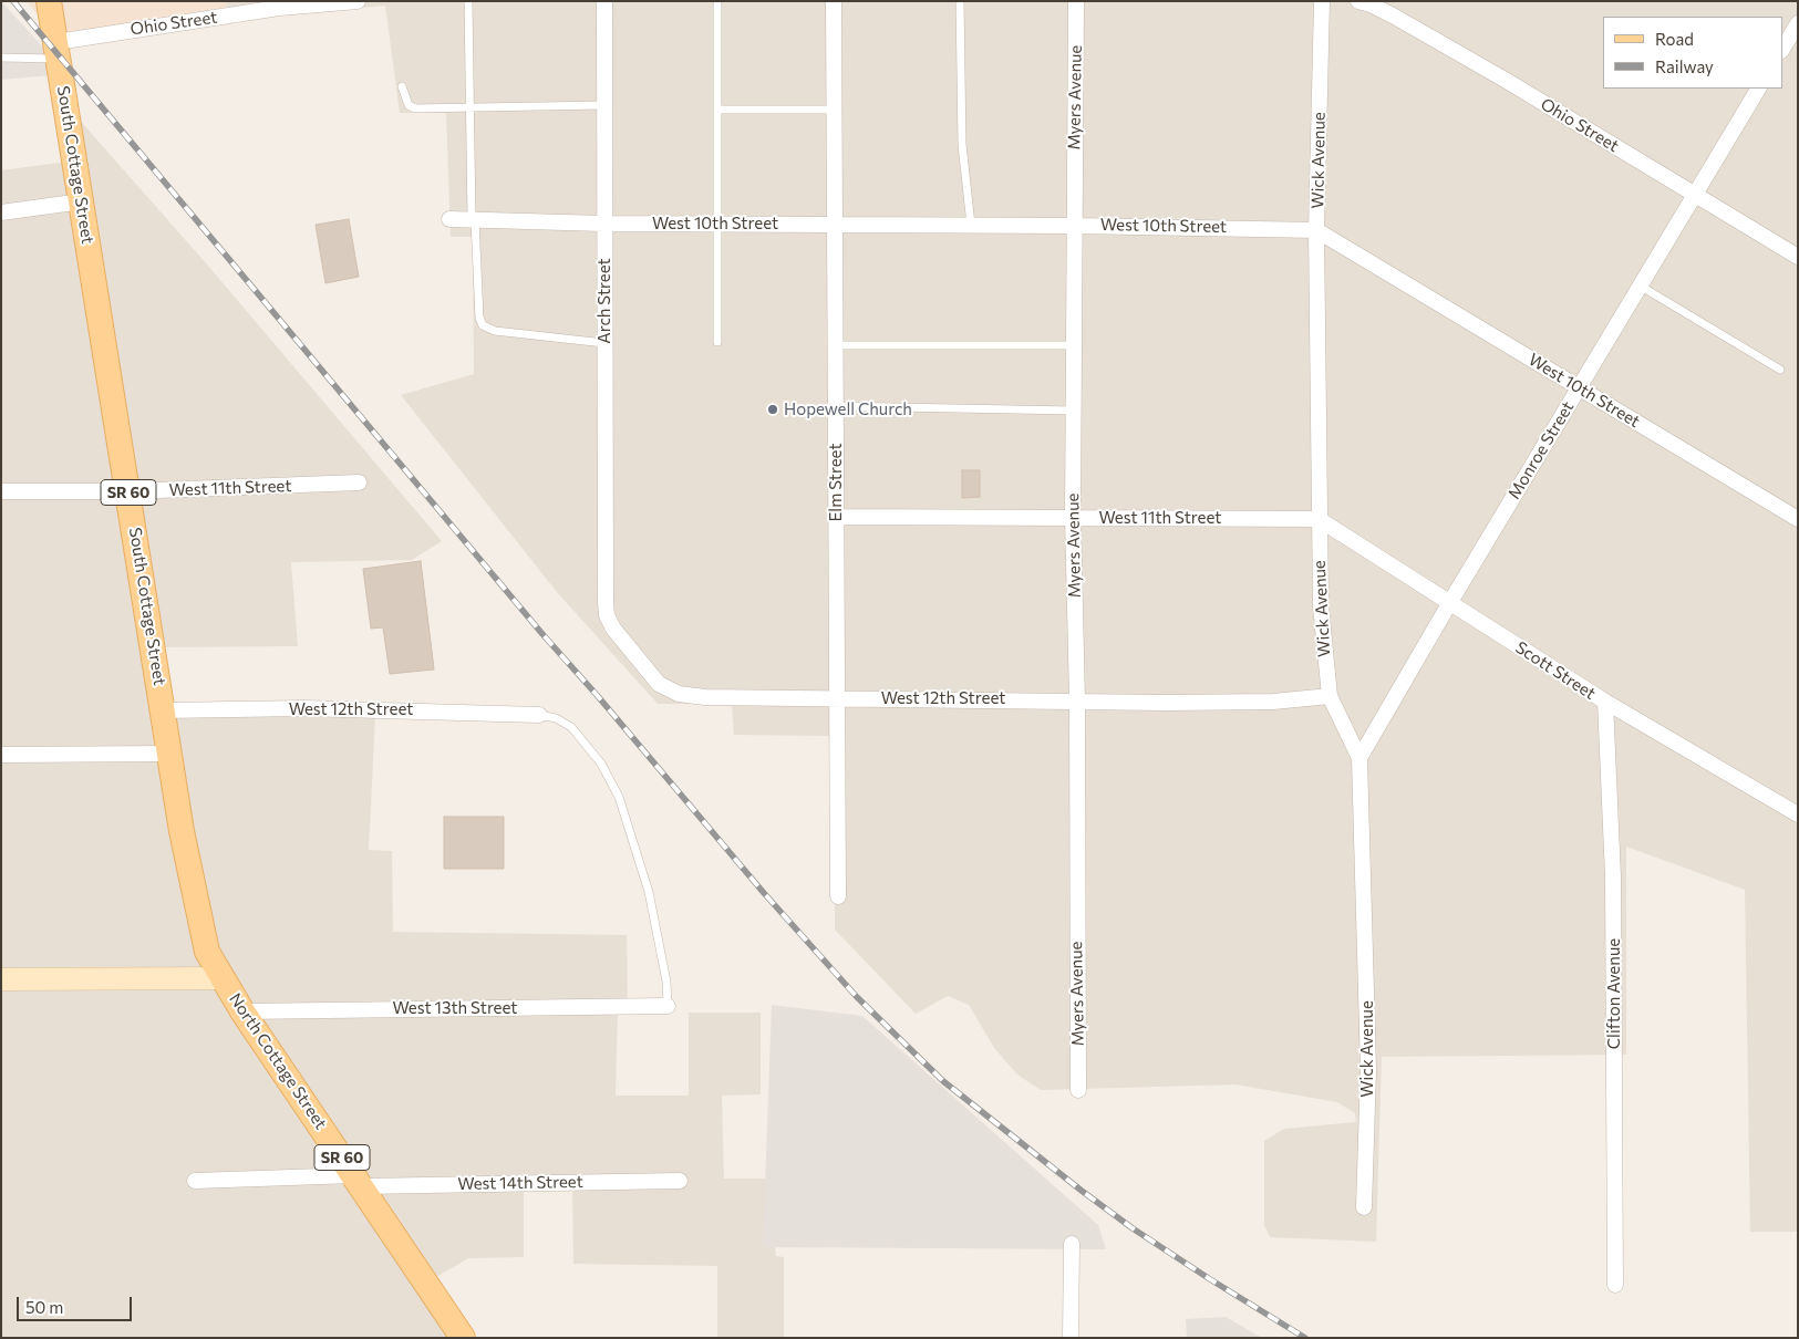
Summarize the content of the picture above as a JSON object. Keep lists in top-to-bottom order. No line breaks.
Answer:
{"streets":{"main road":["South Cottage Street","SR 60","North Cottage Street"],"street":["Ohio Street","Myers Avenue","Wick Avenue","West 10th Street","Arch Street","Monroe Street","Elm Street","West 11th Street","Scott Street","West 12th Street","Clifton Avenue","West 13th Street","West 14th Street"]},"crossings":[["Ohio Street","South Cottage Street"],["Ohio Street","Monroe Street"],["Myers Avenue","West 10th Street"],["Myers Avenue","West 11th Street"],["Myers Avenue","West 12th Street"],["Wick Avenue","West 10th Street"],["Wick Avenue","Monroe Street"],["Wick Avenue","West 11th Street"],["Wick Avenue","Scott Street"],["Wick Avenue","West 12th Street"],["South Cottage Street","West 11th Street"],["South Cottage Street","West 12th Street"],["South Cottage Street","North Cottage Street"],["West 10th Street","Arch Street"],["West 10th Street","Monroe Street"],["West 10th Street","Elm Street"],["Arch Street","West 12th Street"],["Monroe Street","Scott Street"],["Elm Street","West 11th Street"],["Elm Street","West 12th Street"],["West 11th Street","Scott Street"],["Scott Street","Clifton Avenue"],["West 13th Street","North Cottage Street"],["North Cottage Street","West 14th Street"]],"places":["Hopewell Church"],"legend":["Road","Railway"],"scale_bar":"50 m"}
